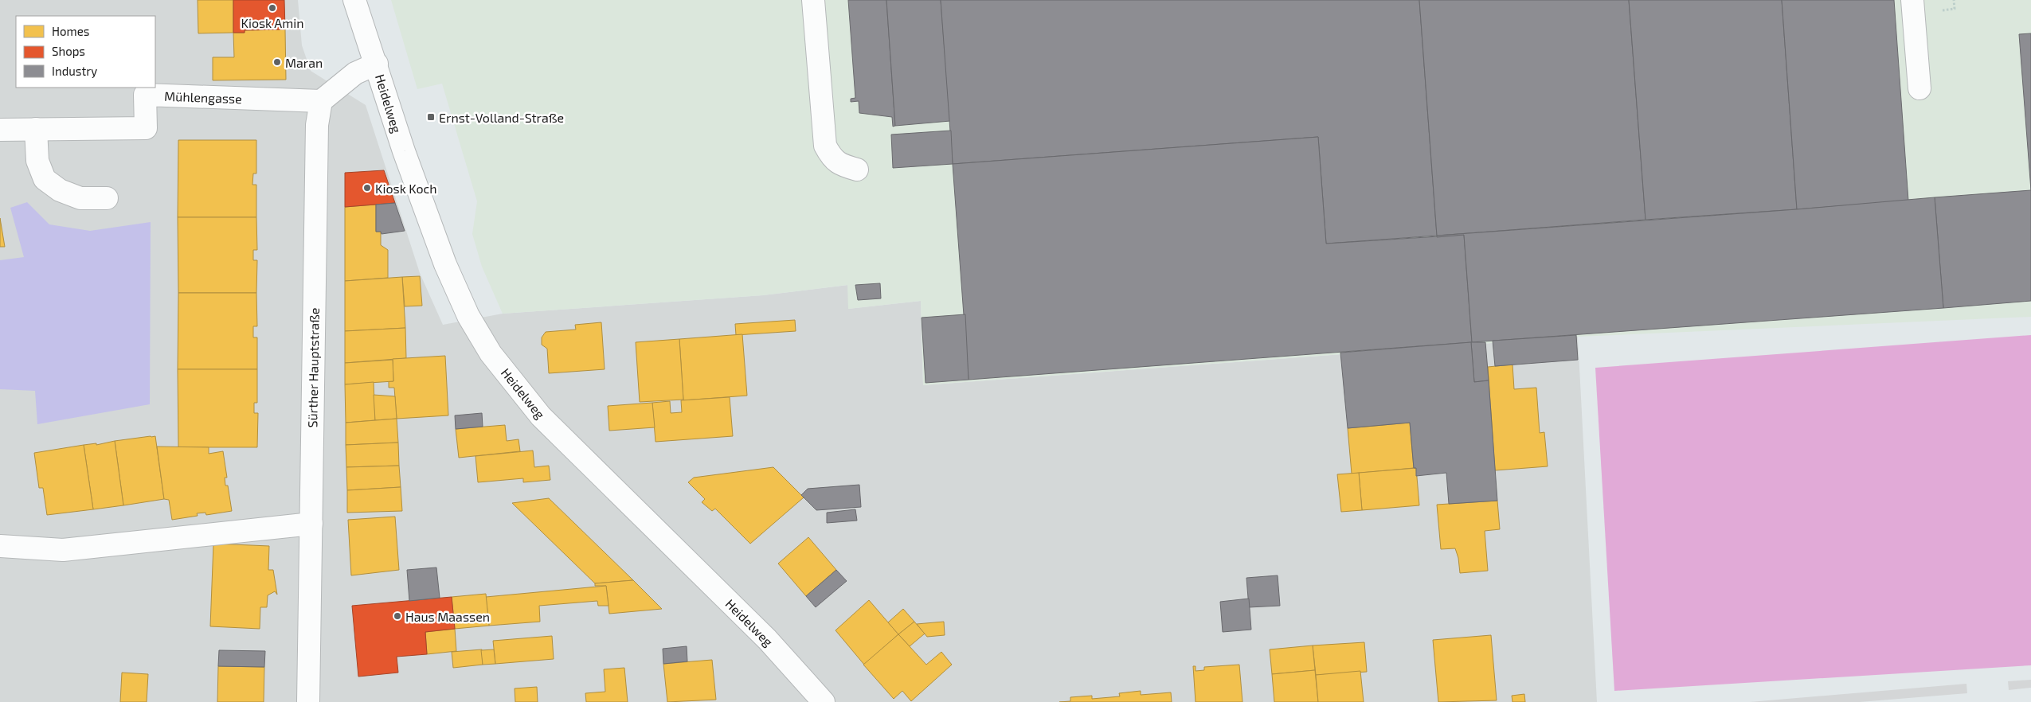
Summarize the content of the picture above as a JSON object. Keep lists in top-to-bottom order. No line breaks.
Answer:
{"streets":{"street":["Mühlengasse","Heidelweg","Sürther Hauptstraße"]},"crossings":[["Mühlengasse","Sürther Hauptstraße"]],"places":{"other":["Kiosk Amin","Maran","Kiosk Koch","Haus Maassen"],"transit":["Ernst-Volland-Straße"]},"legend":["Homes","Shops","Industry"]}
